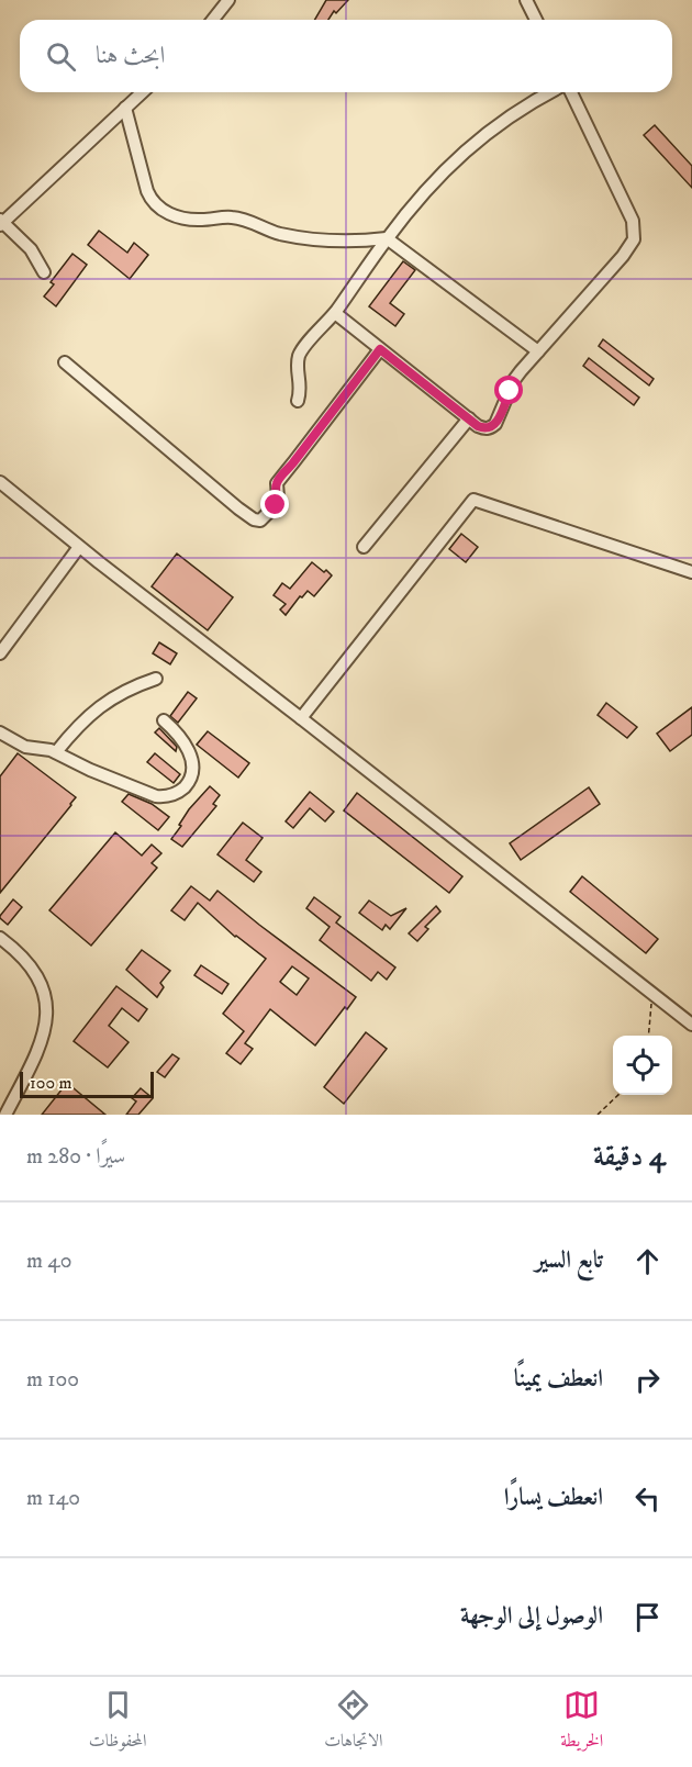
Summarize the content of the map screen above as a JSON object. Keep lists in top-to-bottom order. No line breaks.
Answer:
{"scale_bar":"100 m","page":{"search":"ابحث هنا","scale":"100 m","heading":["4 دقيقة","سيرًا · 280 m"],"list":[["تابع السير","40 m"],["انعطف يمينًا","100 m"],["انعطف يسارًا","140 m"],"الوصول إلى الوجهة"],"nav":["الخريطة","الاتجاهات","المحفوظات"]}}
